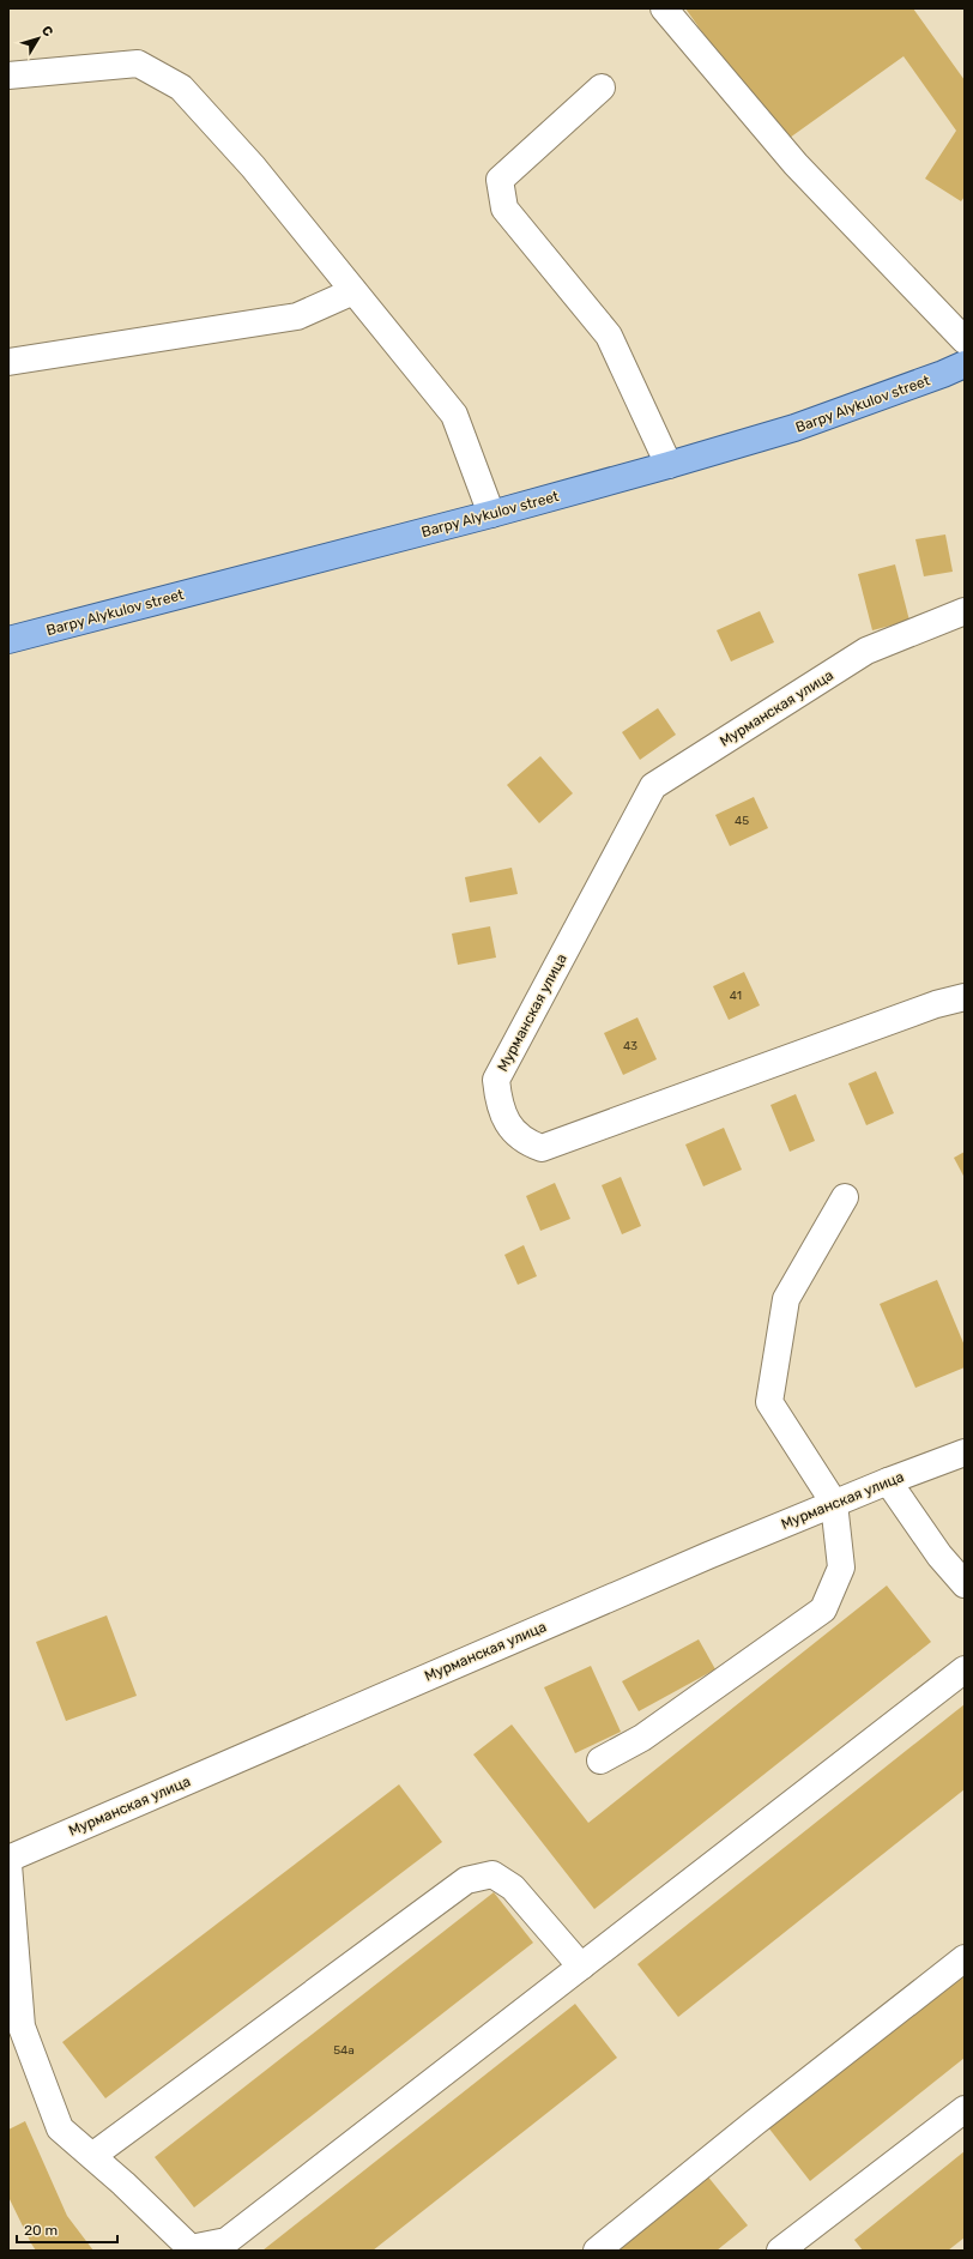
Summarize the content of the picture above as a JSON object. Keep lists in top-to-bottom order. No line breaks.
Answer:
{"streets":{"main road":["Barpy Alykulov street"],"street":["Мурманская улица"]},"house_numbers":["45","41","43","54a"],"scale_bar":"20 m","north":"top right"}
